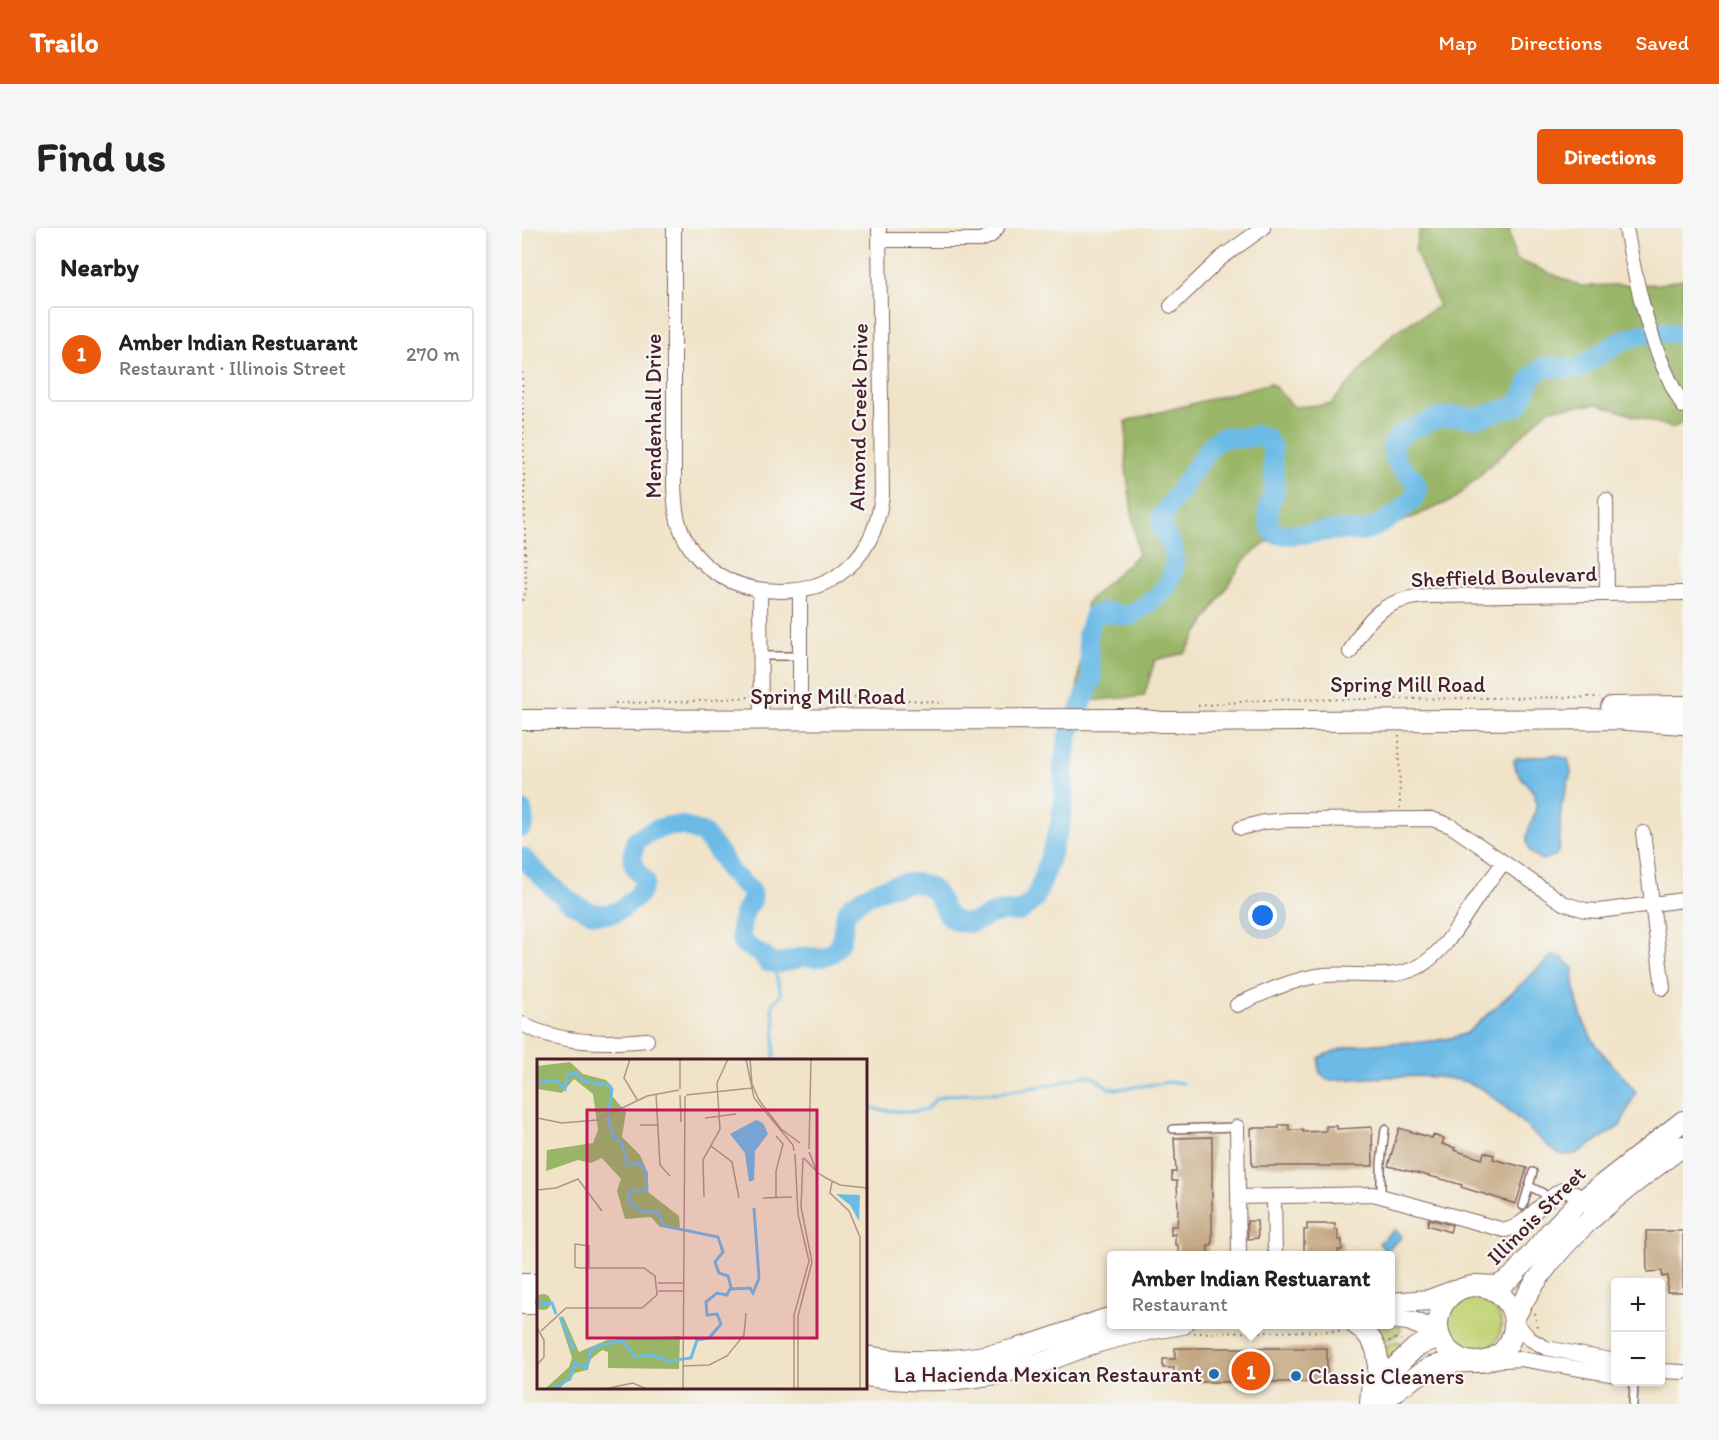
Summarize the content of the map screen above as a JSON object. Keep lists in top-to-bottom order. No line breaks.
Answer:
{"streets":{"street":["Mendenhall Drive","Almond Creek Drive","Sheffield Boulevard","Spring Mill Road","Illinois Street"]},"crossings":[["Mendenhall Drive","Almond Creek Drive"]],"places":["La Hacienda Mexican Restaurant","Classic Cleaners"],"page":{"header":"Trailo","nav":["Map","Directions","Saved"],"buttons":"Directions","title":"Find us","heading":"Nearby","list":[{"mark":"1","name":"Amber Indian Restuarant","note":"Restaurant · Illinois Street","value":"270 m"}],"popup":["Amber Indian Restuarant","Restaurant"],"map_buttons":["+","−"],"pins":"1"}}
